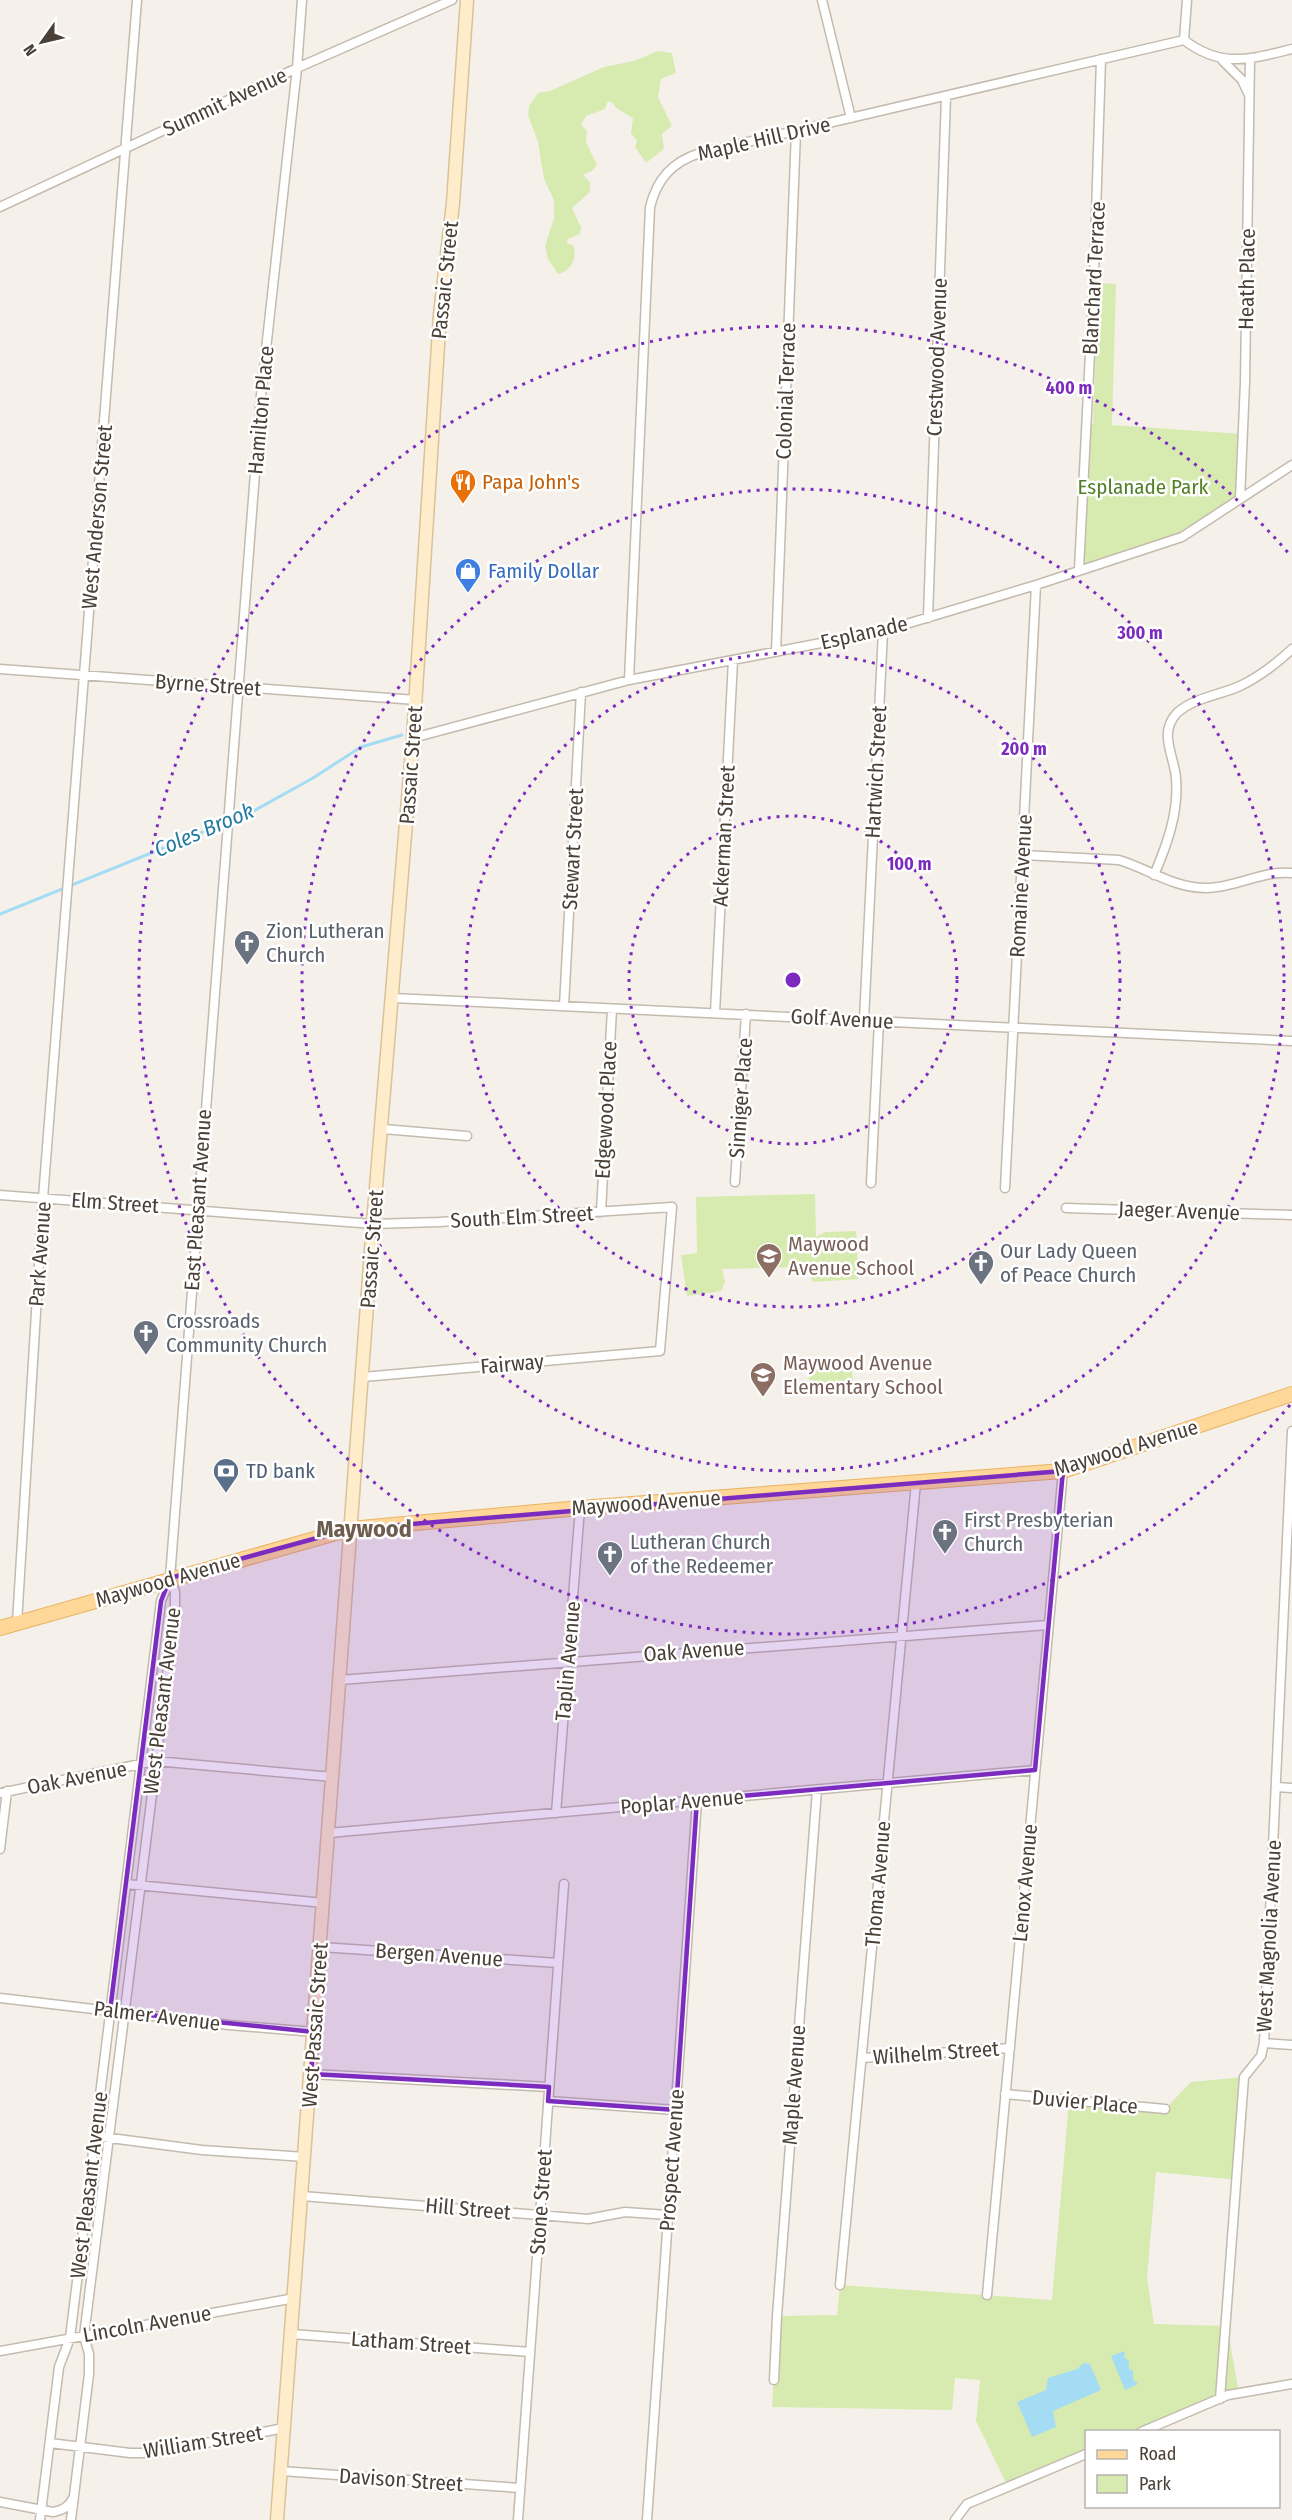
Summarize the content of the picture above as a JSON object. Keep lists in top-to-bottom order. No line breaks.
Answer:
{"streets":{"main road":["Passaic Street","Maywood Avenue","West Passaic Street"],"street":["Summit Avenue","Maple Hill Drive","Blanchard Terrace","Heath Place","Crestwood Avenue","Colonial Terrace","Hamilton Place","West Anderson Street","Esplanade","Byrne Street","Hartwich Street","Ackerman Street","Stewart Street","Romaine Avenue","Golf Avenue","Sinniger Place","Edgewood Place","East Pleasant Avenue","Elm Street","Jaeger Avenue","South Elm Street","Park Avenue","Fairway","Oak Avenue","Taplin Avenue","West Pleasant Avenue","Poplar Avenue","Lenox Avenue","Thoma Avenue","West Magnolia Avenue","Bergen Avenue","Palmer Avenue","Wilhelm Street","Maple Avenue","Duvier Place","Prospect Avenue","Stone Street","Hill Street","Lincoln Avenue","Latham Street","William Street","Davison Street"]},"crossings":[["Summit Avenue","Hamilton Place"],["Summit Avenue","West Anderson Street"],["Maple Hill Drive","Blanchard Terrace"],["Maple Hill Drive","Crestwood Avenue"],["Maple Hill Drive","Colonial Terrace"],["Maple Hill Drive","Esplanade"],["Blanchard Terrace","Esplanade"],["Heath Place","Esplanade"],["Passaic Street","Esplanade"],["Passaic Street","Byrne Street"],["Passaic Street","Golf Avenue"],["Passaic Street","Elm Street"],["Passaic Street","South Elm Street"],["Passaic Street","Fairway"],["Passaic Street","Maywood Avenue"],["Passaic Street","West Passaic Street"],["Crestwood Avenue","Esplanade"],["Colonial Terrace","Esplanade"],["Hamilton Place","Byrne Street"],["Hamilton Place","East Pleasant Avenue"],["West Anderson Street","Byrne Street"],["West Anderson Street","Park Avenue"],["Esplanade","Hartwich Street"],["Esplanade","Ackerman Street"],["Esplanade","Stewart Street"],["Esplanade","Romaine Avenue"],["Hartwich Street","Golf Avenue"],["Ackerman Street","Golf Avenue"],["Stewart Street","Golf Avenue"],["Romaine Avenue","Golf Avenue"],["Golf Avenue","Sinniger Place"],["Golf Avenue","Edgewood Place"],["Edgewood Place","South Elm Street"],["East Pleasant Avenue","Elm Street"],["East Pleasant Avenue","Maywood Avenue"],["East Pleasant Avenue","West Pleasant Avenue"],["Elm Street","South Elm Street"],["Elm Street","Park Avenue"],["South Elm Street","Fairway"],["Park Avenue","Maywood Avenue"],["Maywood Avenue","Taplin Avenue"],["Maywood Avenue","West Pleasant Avenue"],["Maywood Avenue","Lenox Avenue"],["Maywood Avenue","Thoma Avenue"],["Maywood Avenue","West Passaic Street"],["Oak Avenue","Taplin Avenue"],["Oak Avenue","West Pleasant Avenue"],["Oak Avenue","Lenox Avenue"],["Oak Avenue","Thoma Avenue"],["Oak Avenue","West Passaic Street"],["Taplin Avenue","Poplar Avenue"],["West Pleasant Avenue","Palmer Avenue"],["West Pleasant Avenue","Lincoln Avenue"],["West Pleasant Avenue","William Street"],["Poplar Avenue","Lenox Avenue"],["Poplar Avenue","Thoma Avenue"],["Poplar Avenue","West Passaic Street"],["Poplar Avenue","Maple Avenue"],["Poplar Avenue","Prospect Avenue"],["Lenox Avenue","Wilhelm Street"],["Lenox Avenue","Duvier Place"],["Thoma Avenue","Wilhelm Street"],["Bergen Avenue","West Passaic Street"],["Bergen Avenue","Stone Street"],["Palmer Avenue","West Passaic Street"],["West Passaic Street","Hill Street"],["West Passaic Street","Lincoln Avenue"],["West Passaic Street","Latham Street"],["West Passaic Street","William Street"],["West Passaic Street","Davison Street"],["Prospect Avenue","Hill Street"],["Stone Street","Hill Street"],["Stone Street","Latham Street"],["Stone Street","Davison Street"]],"districts":["Maywood"],"water":["Coles Brook"],"parks":["Esplanade Park"],"places":{"restaurant":["Papa John's"],"shop":["Family Dollar"],"church":["Zion Lutheran Church","Our Lady Queen of Peace Church","Crossroads Community Church","First Presbyterian Church","Lutheran Church of the Redeemer"],"school or university":["Maywood Avenue School","Maywood Avenue Elementary School"],"bank":["TD bank"]},"legend":["Road","Park"],"north":"bottom left","rings":["400 m","300 m","200 m","100 m"]}
